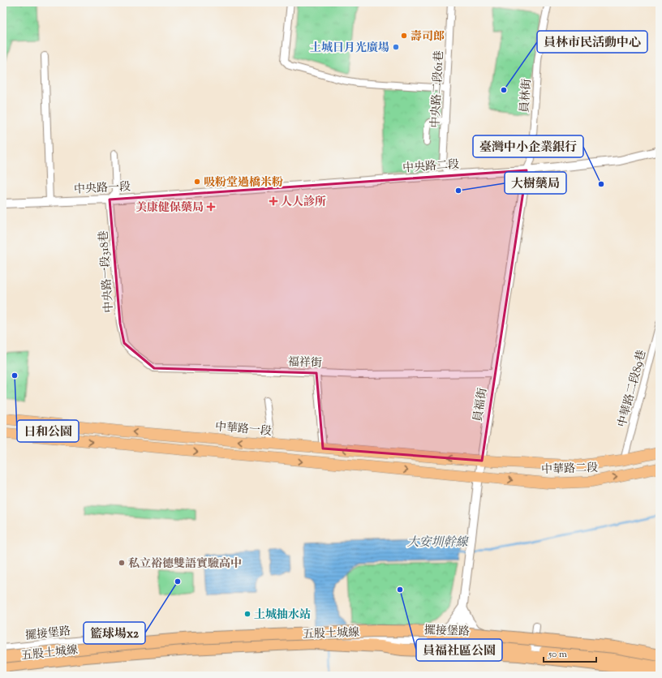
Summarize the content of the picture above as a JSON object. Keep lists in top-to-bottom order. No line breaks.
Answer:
{"streets":{"highway":["五股土城線"],"main road":["中華路一段","中華路二段"],"street":["中央路二段61巷","員林街","中央路二段","中央路一段","中央路一段318巷","福祥街","中華路二段89巷","員福街","擺接堡路"]},"crossings":[["中央路二段61巷","中央路二段"],["員林街","中央路二段"],["員林街","員福街"],["中央路二段","中央路一段"],["中央路二段","員福街"],["中央路一段","中央路一段318巷"],["中央路一段318巷","福祥街"],["福祥街","員福街"],["中華路二段89巷","中華路二段"],["員福街","中華路一段"],["員福街","中華路二段"],["員福街","擺接堡路"],["中華路一段","中華路二段"]],"water":["大安圳幹線"],"places":{"other":["壽司郎","土城日月光廣場","員林市民活動中心","吸粉堂過橋米粉","臺灣中小企業銀行","大樹藥局","日和公園","私立裕德雙語實驗高中","籃球場x2","員福社區公園","土城抽水站"],"health":["人人診所","美康健保藥局"]},"scale_bar":"50 m"}
